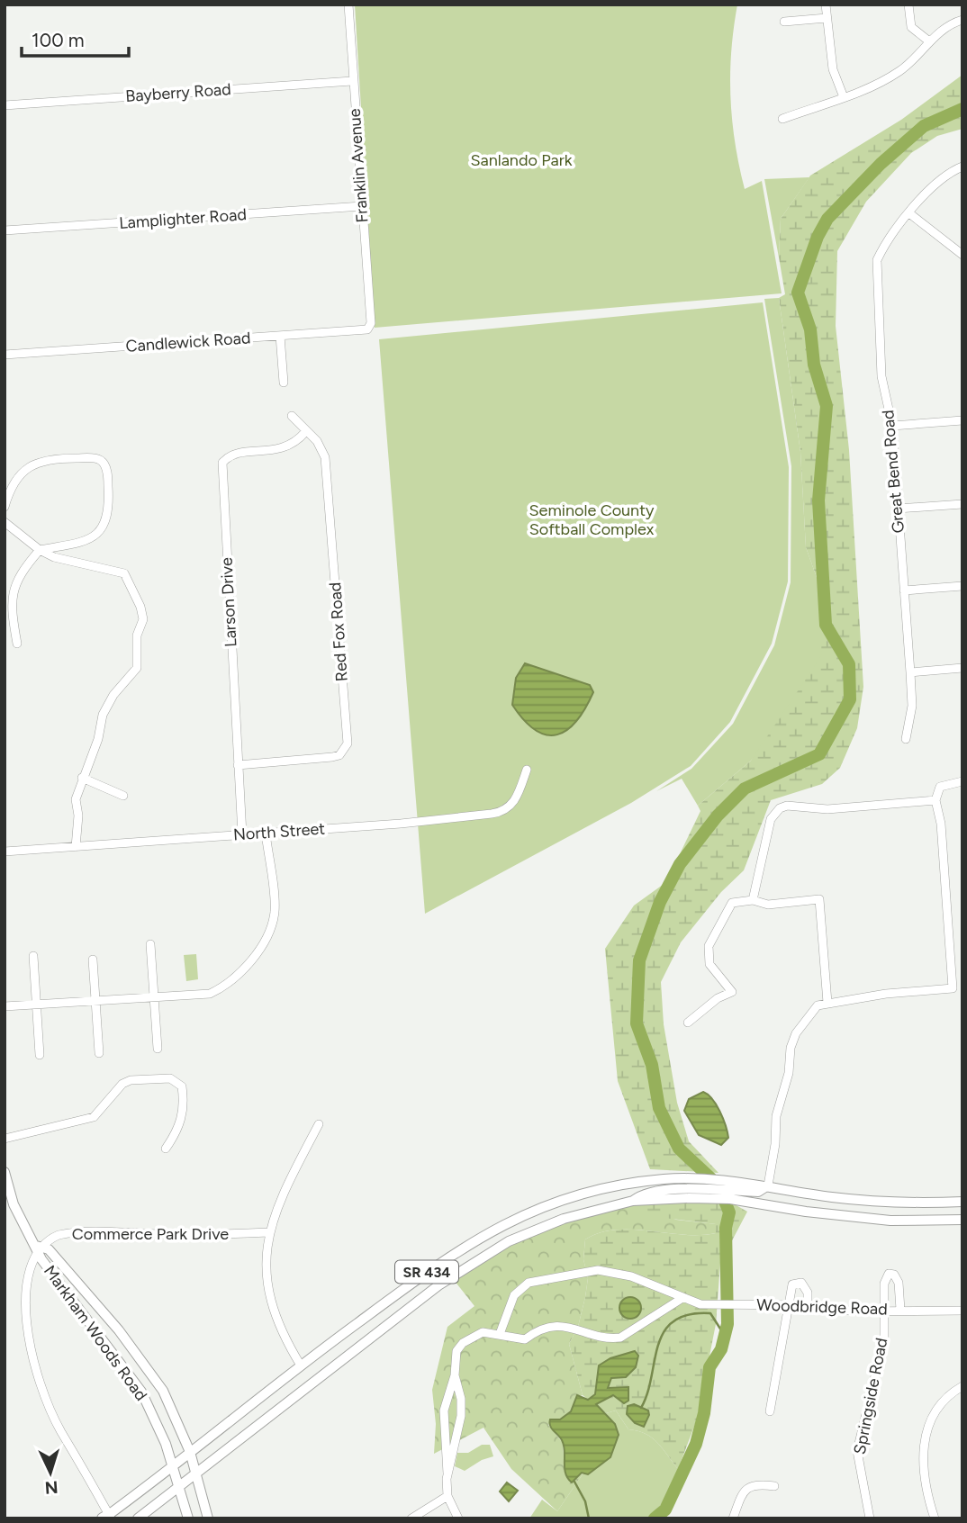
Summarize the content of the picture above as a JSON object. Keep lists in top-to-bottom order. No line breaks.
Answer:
{"streets":{"main road":["SR 434","Markham Woods Road"],"street":["Bayberry Road","Franklin Avenue","Lamplighter Road","Candlewick Road","Great Bend Road","Larson Drive","Red Fox Road","North Street","Commerce Park Drive","Woodbridge Road","Springside Road"]},"crossings":[["Bayberry Road","Franklin Avenue"],["Franklin Avenue","Lamplighter Road"],["Franklin Avenue","Candlewick Road"],["Larson Drive","Red Fox Road"],["Larson Drive","North Street"],["Commerce Park Drive","Markham Woods Road"],["SR 434","Markham Woods Road"],["Woodbridge Road","Springside Road"]],"parks":["Sanlando Park","Seminole County Softball Complex"],"scale_bar":"100 m","north":"bottom"}
